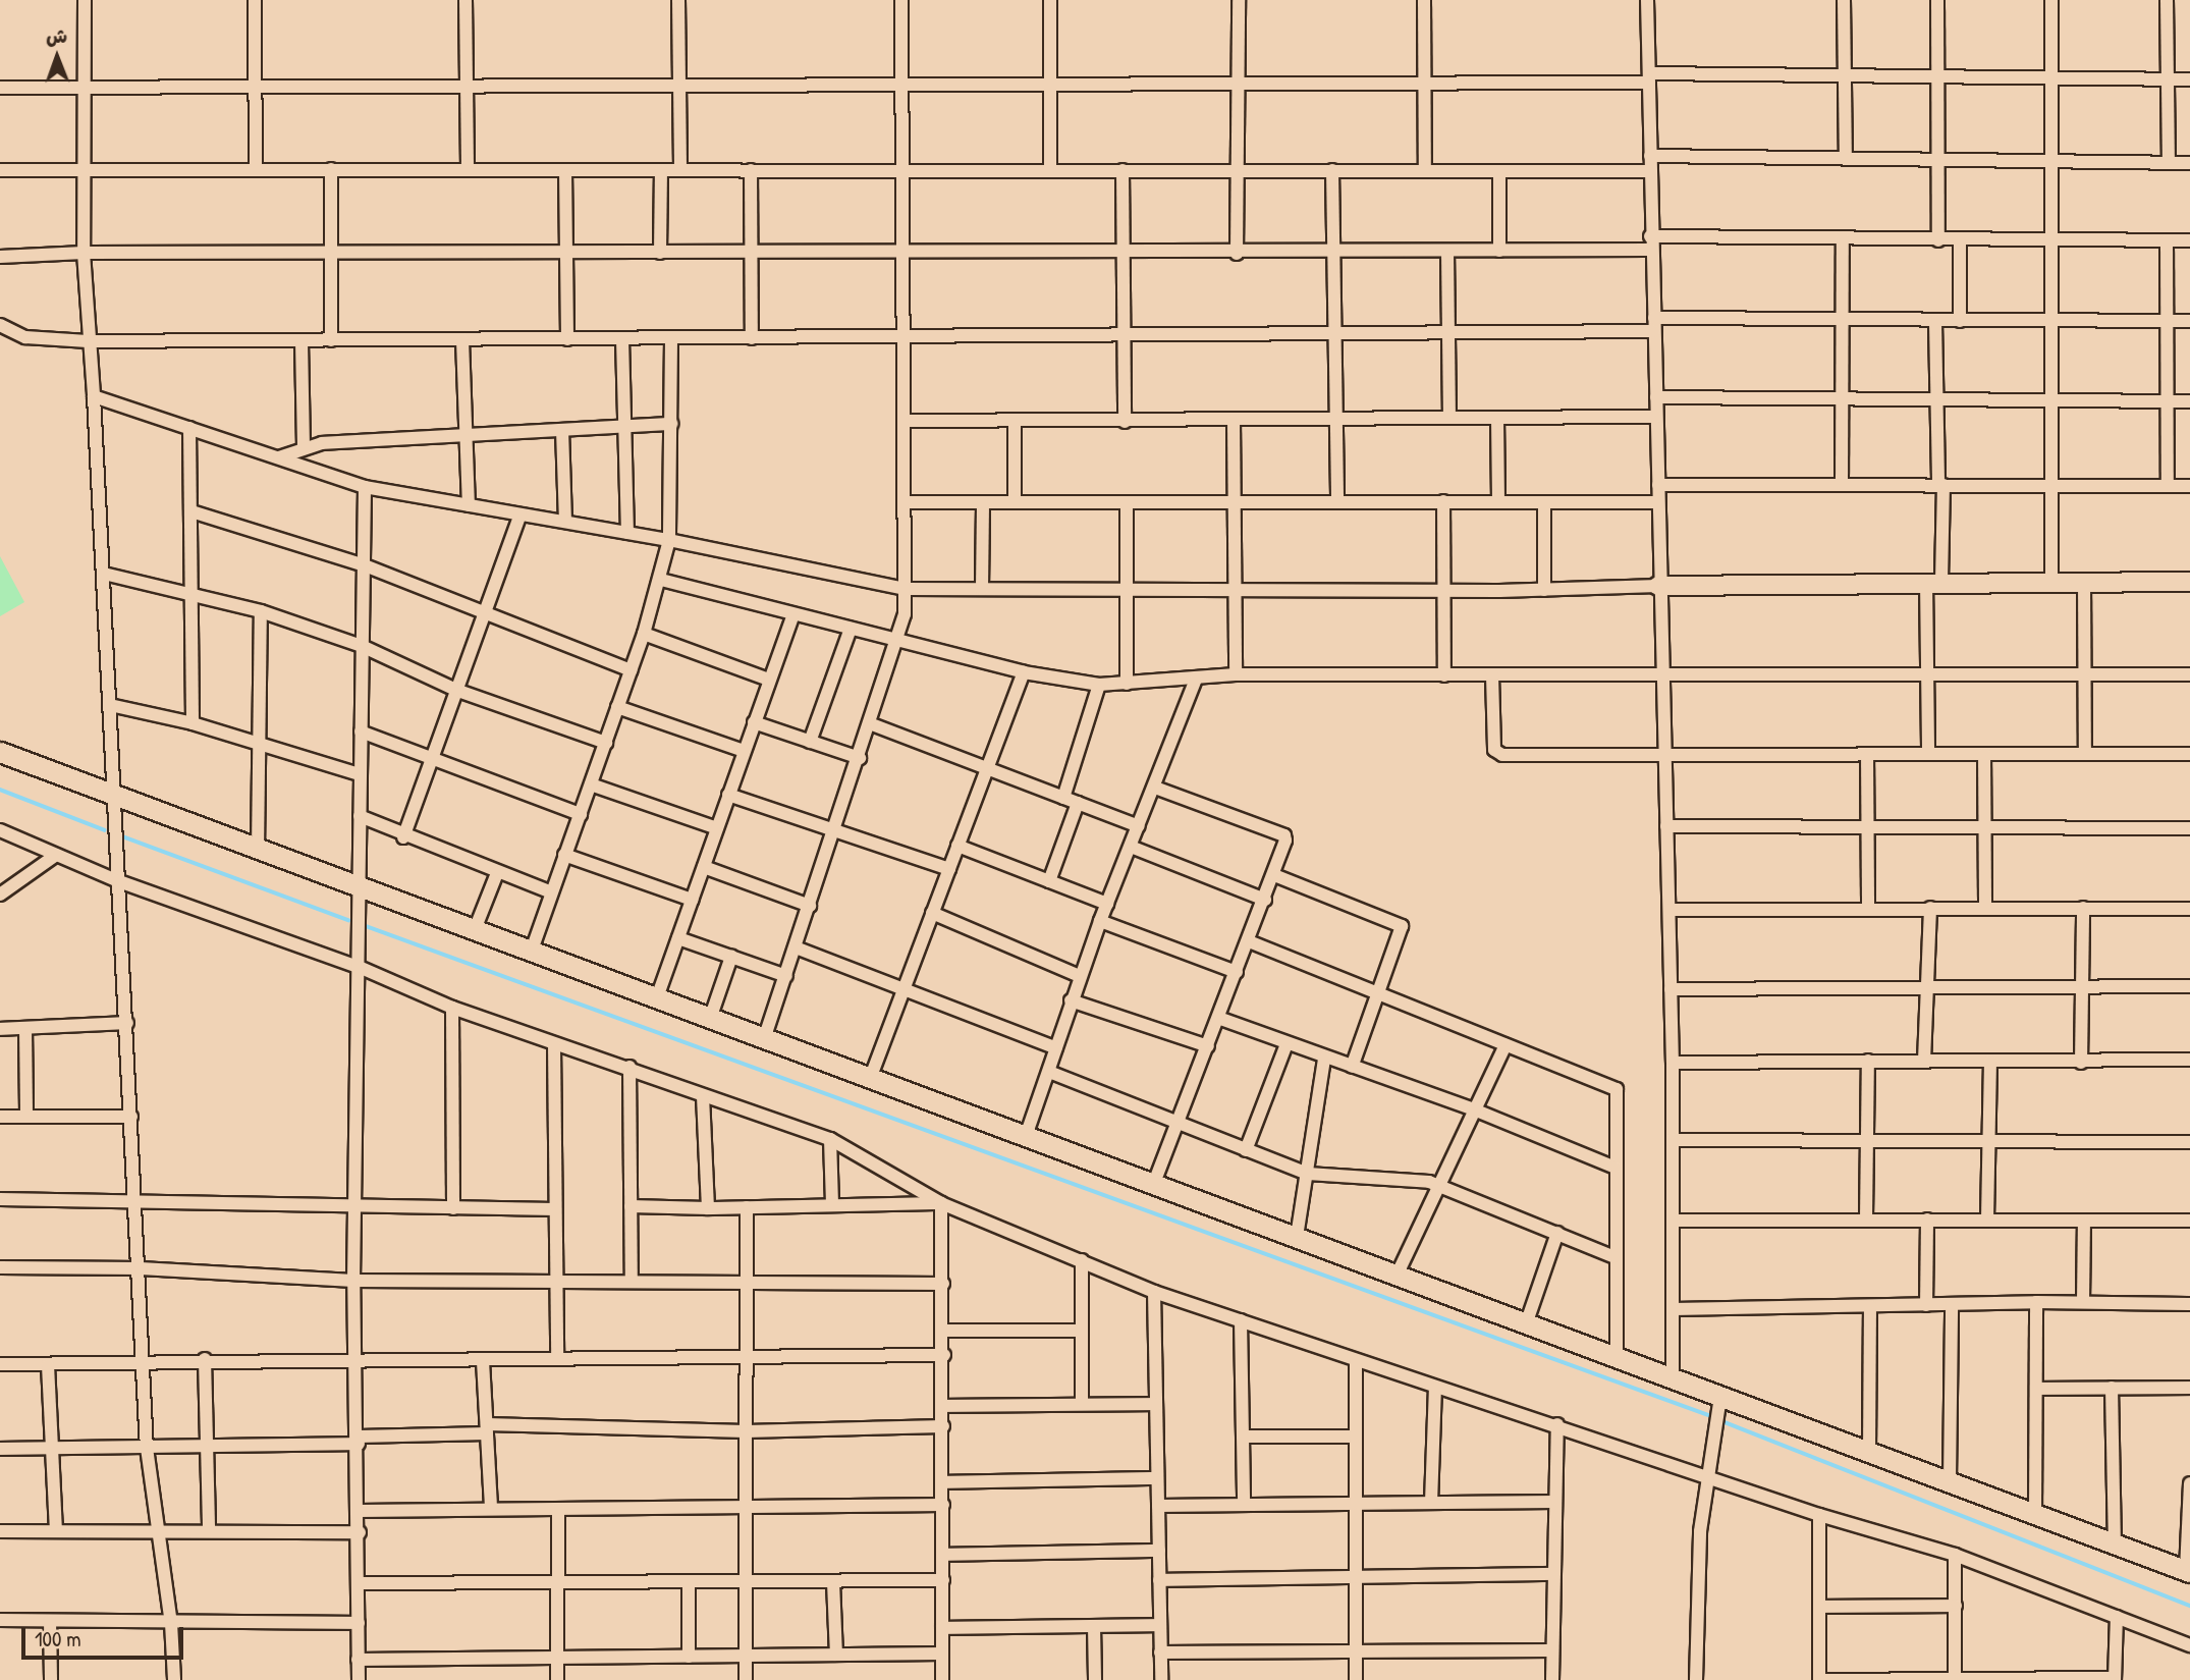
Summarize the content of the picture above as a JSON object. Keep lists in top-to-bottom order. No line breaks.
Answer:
{"scale_bar":"100 m","north":"top"}
